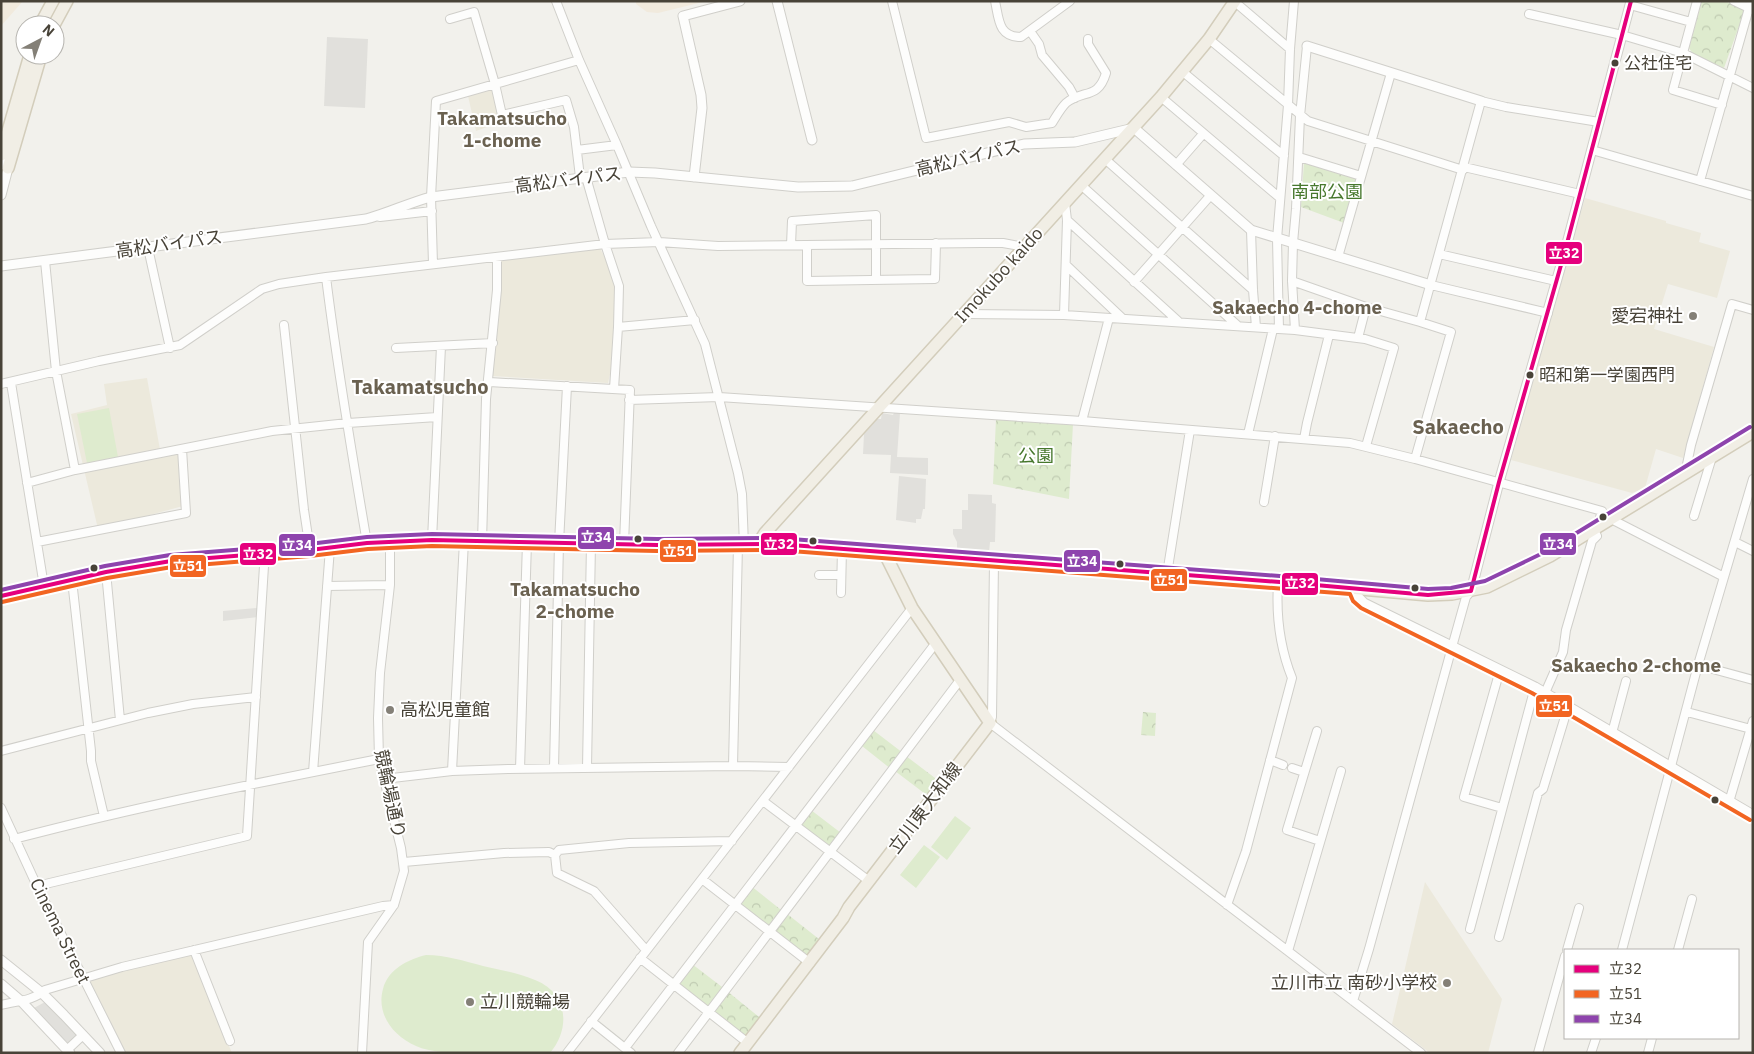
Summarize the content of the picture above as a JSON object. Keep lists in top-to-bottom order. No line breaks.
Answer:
{"streets":{"main road":["Imokubo kaido","立川東大和線"],"street":["高松バイパス","競輪場通り","Cinema Street"]},"crossings":[["高松バイパス","Imokubo kaido"]],"districts":["Takamatsucho 1-chome","Sakaecho 4-chome","Takamatsucho","Sakaecho","Takamatsucho 2-chome","Sakaecho 2-chome"],"parks":["南部公園","公園"],"places":["公社住宅","愛宕神社","昭和第一学園西門","高松児童館","立川市立 南砂小学校","立川競輪場"],"lines":["transit line 立32","transit line 立34","transit line 立51"],"legend":["立32","立51","立34"],"north":"top right"}
